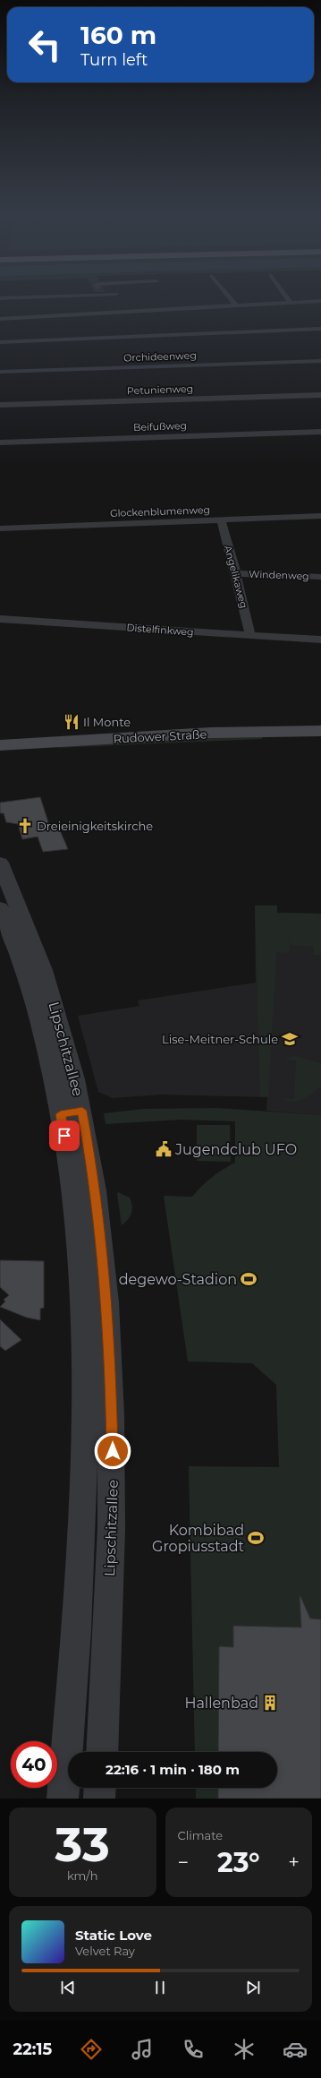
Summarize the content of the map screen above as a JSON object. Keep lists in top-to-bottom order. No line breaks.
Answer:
{"streets":{"main road":["Rudower Straße"],"street":["Orchideenweg","Petunienweg","Beifußweg","Glockenblumenweg","Windenweg","Angelikaweg","Distelfinkweg","Lipschitzallee"]},"crossings":[["Glockenblumenweg","Angelikaweg"],["Windenweg","Angelikaweg"],["Angelikaweg","Distelfinkweg"]],"places":{"restaurant":["Il Monte"],"church":["Dreieinigkeitskirche"],"school or university":["Lise-Meitner-Schule"],"public building":["Jugendclub UFO"],"sports":["degewo-Stadion","Kombibad Gropiusstadt"],"building":["Hallenbad"]},"page":{"turn":["160 m","Turn left"],"limit":"40","trip":"22:16 · 1 min · 180 m","tile":[["33","km/h"],"Climate"],"heat":["−","23°","+"],"song":["Static Love","Velvet Ray"],"tabs":"22:15"}}
